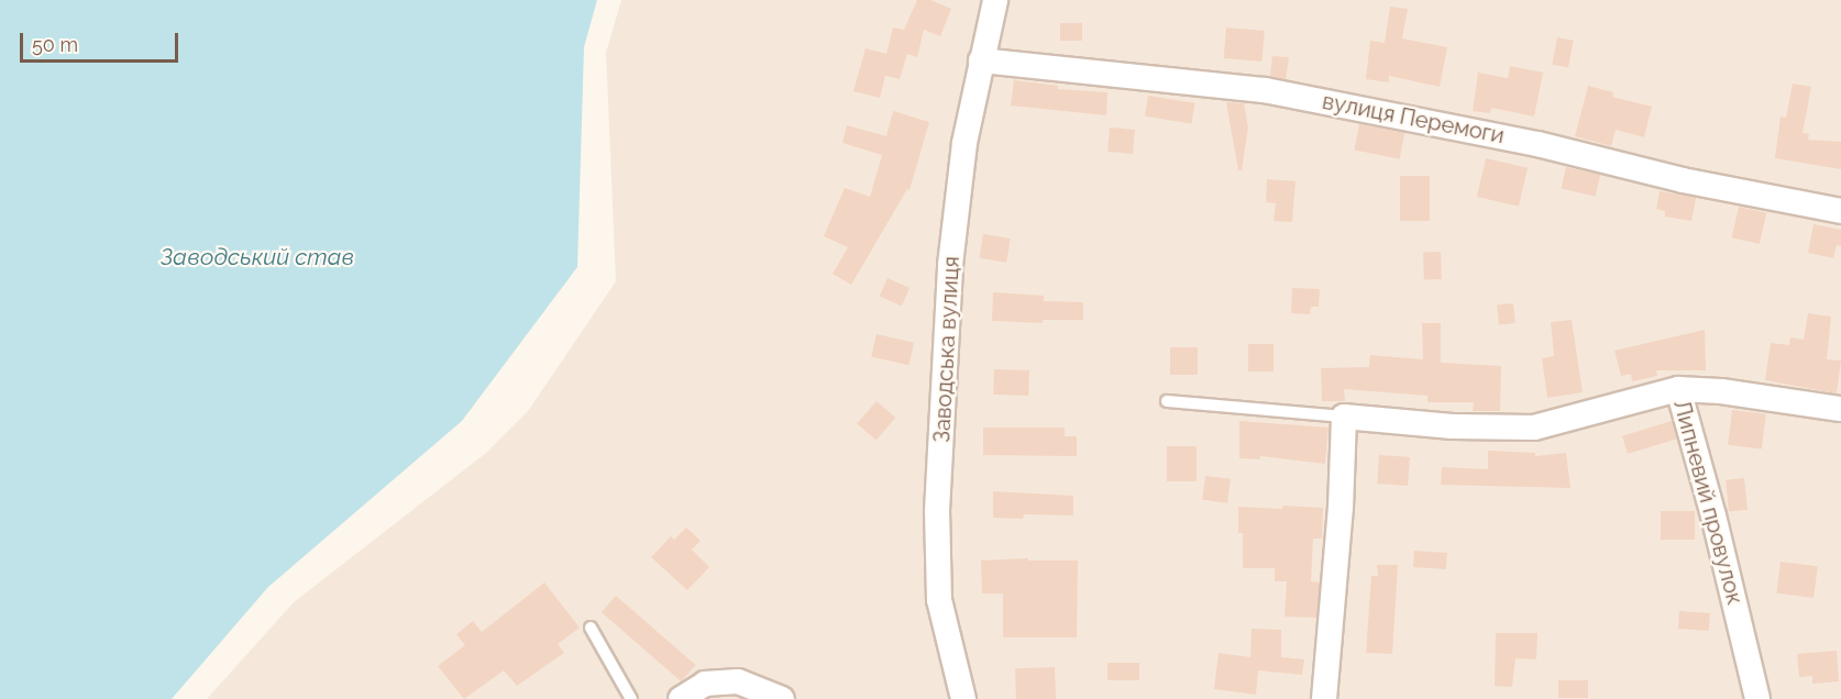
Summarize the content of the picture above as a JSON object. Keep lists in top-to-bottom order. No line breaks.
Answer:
{"streets":{"street":["вулиця Перемоги","Заводська вулиця","Липневий провулок"]},"crossings":[["вулиця Перемоги","Заводська вулиця"]],"water":["Заводський став"],"scale_bar":"50 m"}
